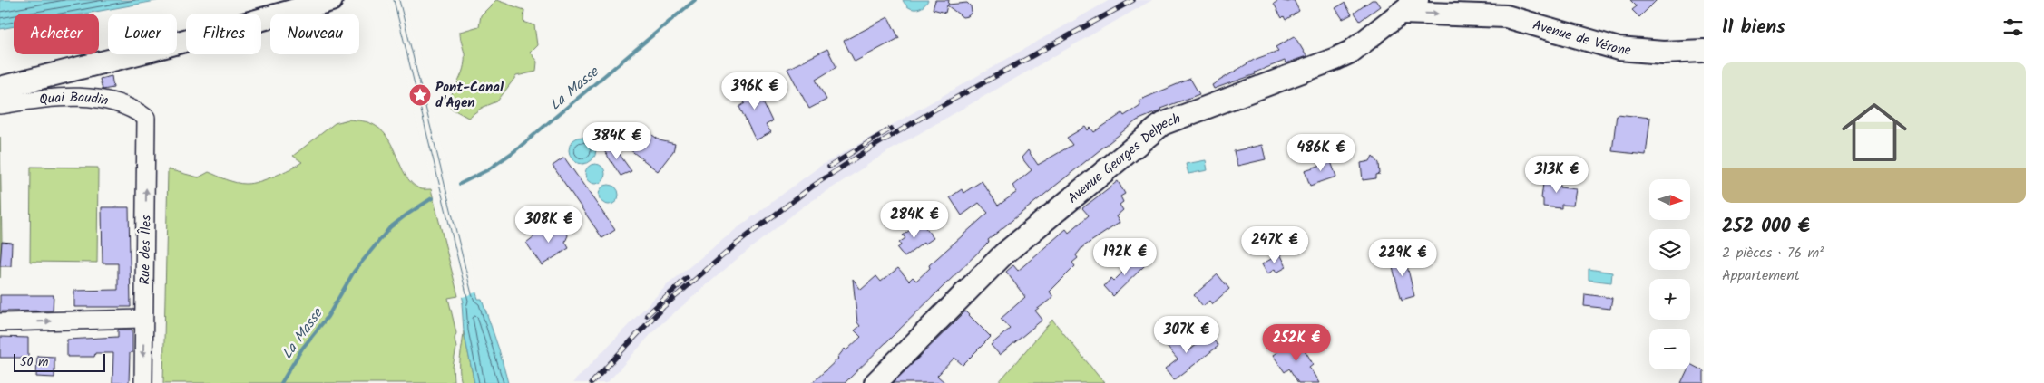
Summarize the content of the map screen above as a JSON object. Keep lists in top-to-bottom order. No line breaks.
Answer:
{"streets":{"main road":["Avenue de Vérone","Avenue Georges Delpech"],"street":["Quai Baudin","Rue des Îles"]},"crossings":[["Avenue de Vérone","Avenue Georges Delpech"],["Quai Baudin","Rue des Îles"]],"water":["La Masse"],"places":{"place":["Pont-Canal d'Agen"]},"scale_bar":"50 m","north":"right","page":{"heading":"11 biens","chip":["Acheter","Louer","Filtres","Nouveau"],"list":[{"name":"252 000 €","note":"2 pièces · 76 m² · Appartement"}],"price":["396K €","384K €","486K €","313K €","284K €","308K €","247K €","192K €","229K €","307K €","252K €"],"map_buttons":["+","−"],"scale":"50 m"}}
